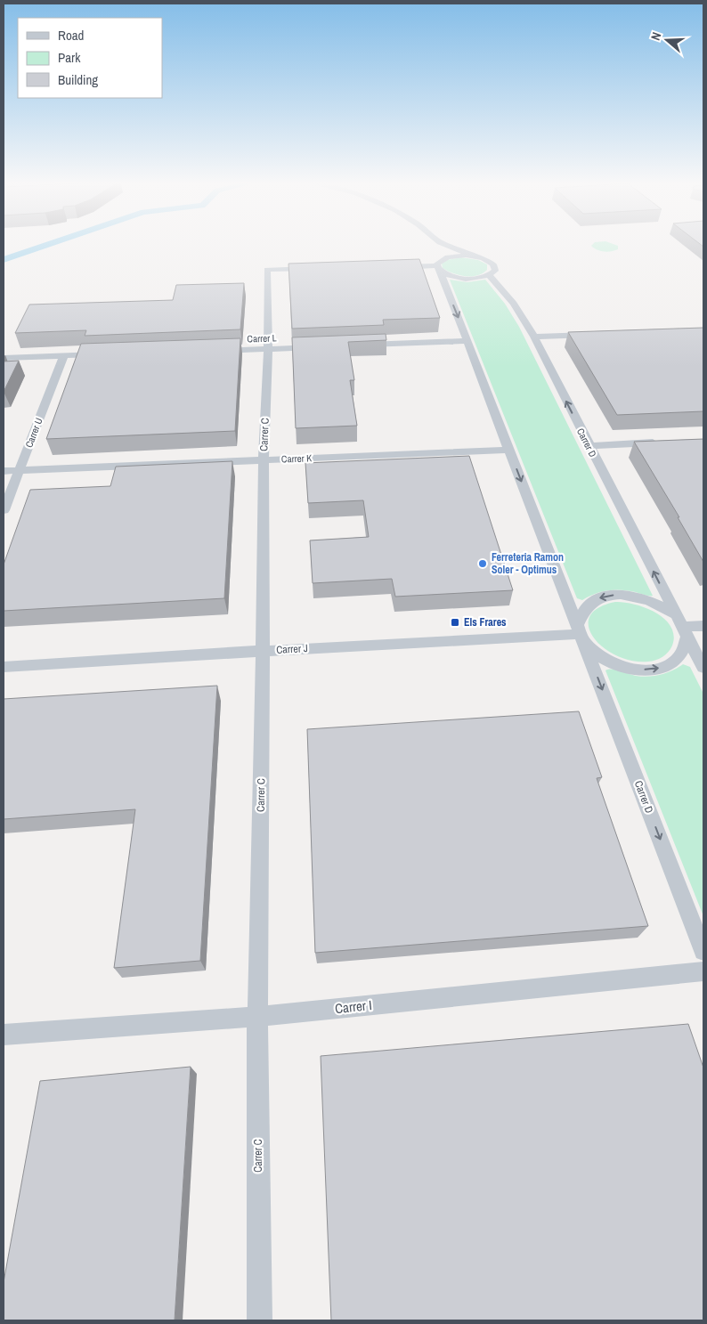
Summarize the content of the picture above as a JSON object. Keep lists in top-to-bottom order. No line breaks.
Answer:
{"streets":{"street":["Carrer L","Carrer U","Carrer C","Carrer D","Carrer K","Carrer J","Carrer I"]},"crossings":[["Carrer L","Carrer C"],["Carrer U","Carrer K"],["Carrer C","Carrer K"],["Carrer C","Carrer J"],["Carrer C","Carrer I"],["Carrer D","Carrer K"],["Carrer D","Carrer J"]],"places":{"other":["Ferreteria Ramon Soler - Optimus"],"transit":["Els Frares"]},"legend":["Road","Park","Building"],"north":"left"}
